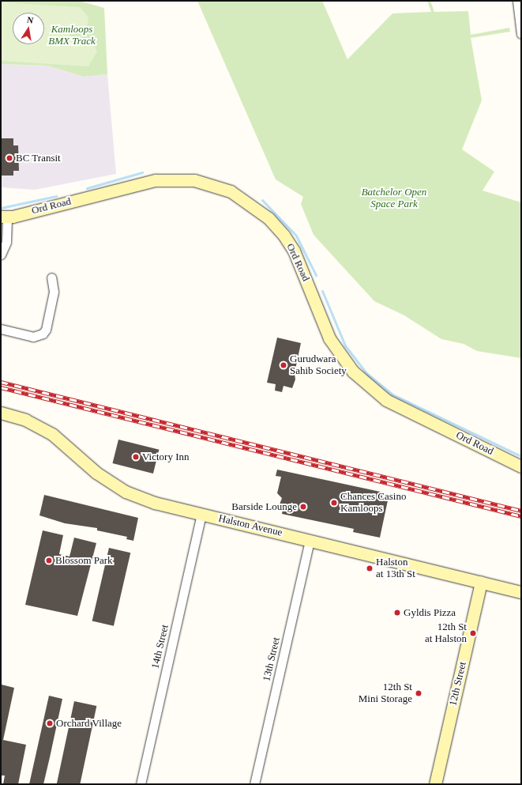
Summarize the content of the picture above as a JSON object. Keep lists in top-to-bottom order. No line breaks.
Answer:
{"streets":{"street":["Ord Road","Halston Avenue","14th Street","13th Street","12th Street"]},"crossings":[["Halston Avenue","14th Street"],["Halston Avenue","13th Street"],["Halston Avenue","12th Street"]],"parks":["Kamloops BMX Track","Batchelor Open Space Park"],"places":["BC Transit","Gurudwara Sahib Society","Victory Inn","Chances Casino Kamloops","Barside Lounge","Blossom Park","Halston at 13th St","Gyldis Pizza","12th St at Halston","12th St Mini Storage","Orchard Village"],"north":"top"}
